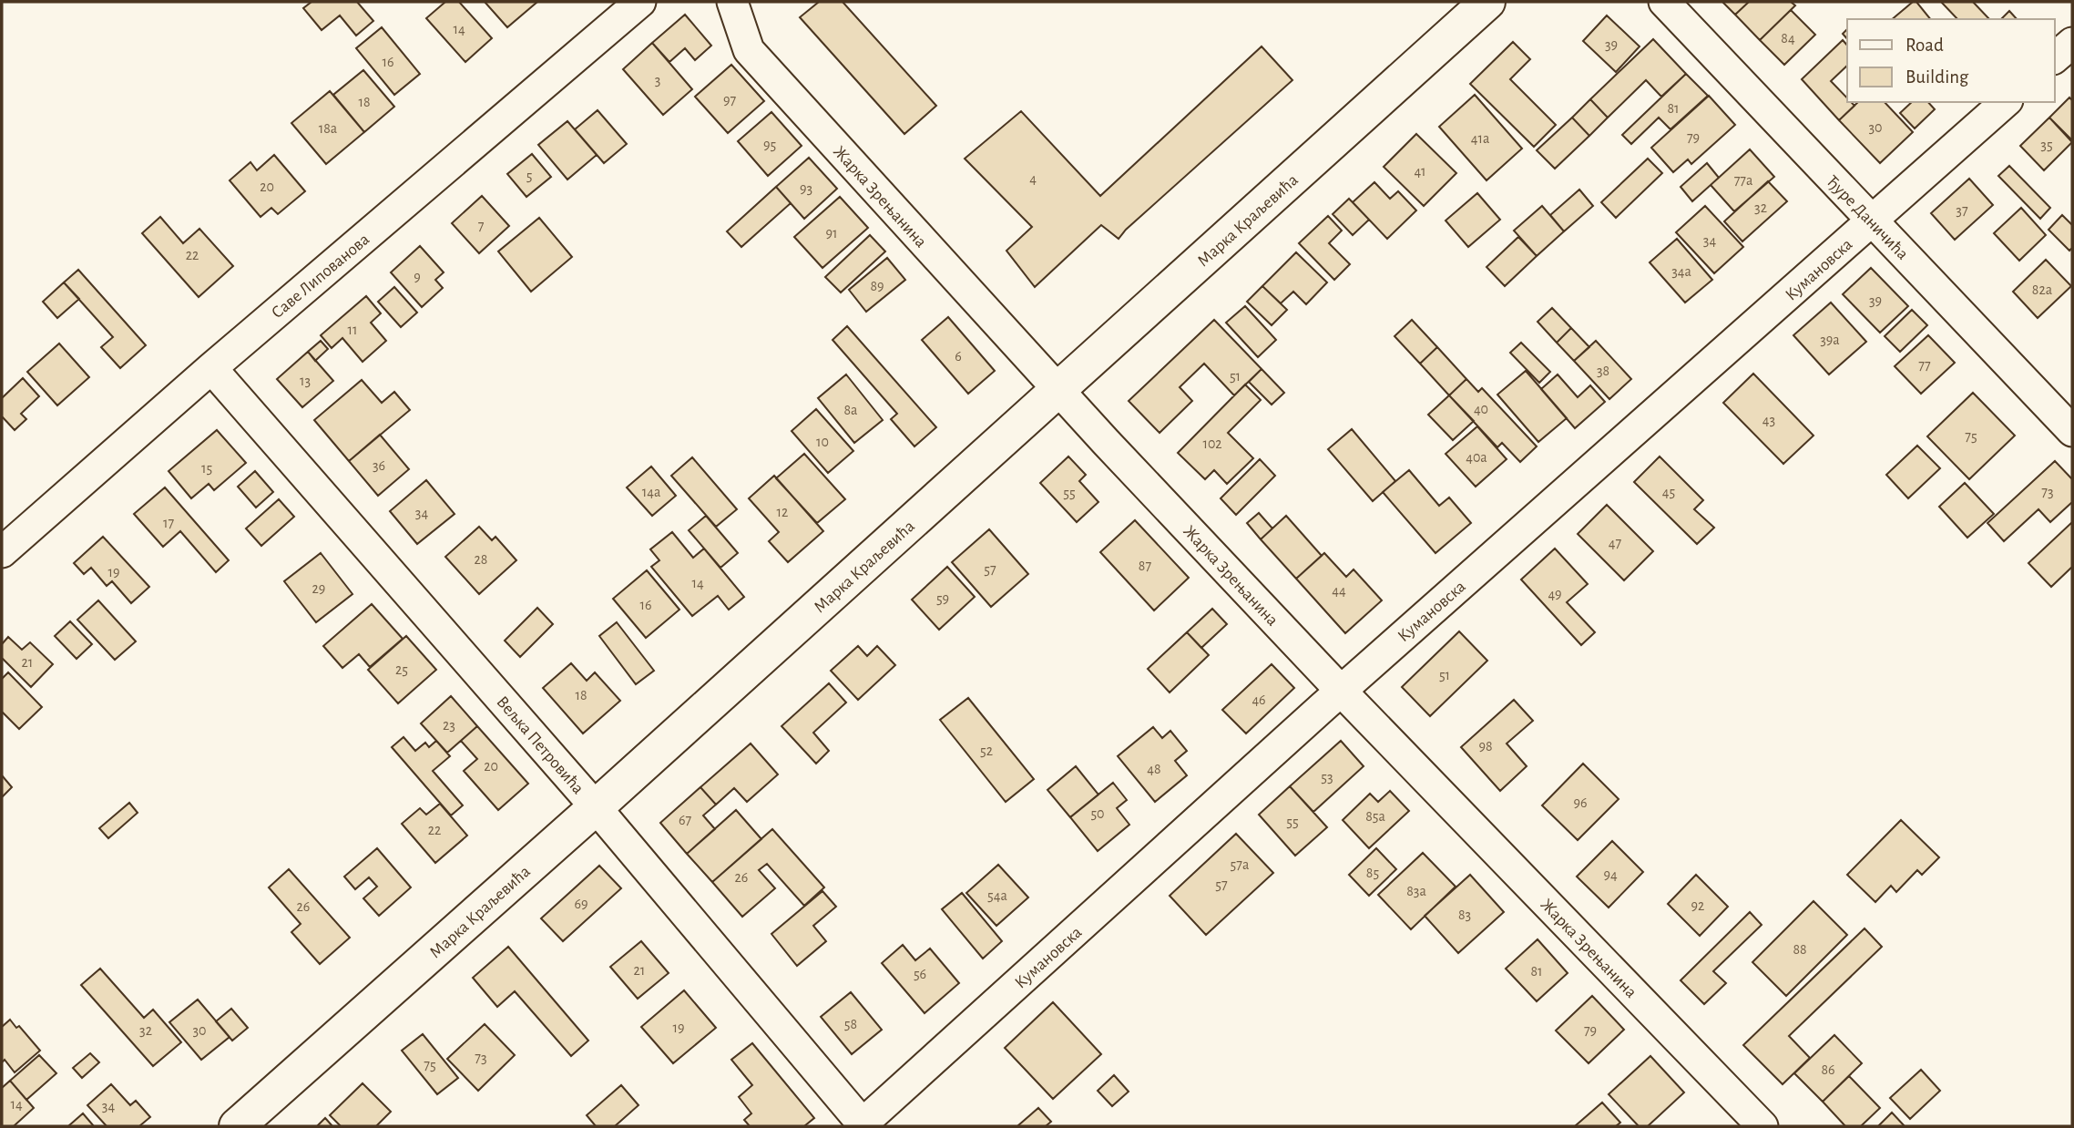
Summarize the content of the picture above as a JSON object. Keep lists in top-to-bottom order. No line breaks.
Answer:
{"streets":{"main road":["Марка Краљевића"],"street":["Жарка Зрењанина","Ђуре Даничића","Кумановска","Саве Липованова","Вељка Петровића"]},"crossings":[["Жарка Зрењанина","Марка Краљевића"],["Жарка Зрењанина","Кумановска"],["Ђуре Даничића","Кумановска"],["Марка Краљевића","Вељка Петровића"],["Кумановска","Вељка Петровића"],["Саве Липованова","Вељка Петровића"]],"house_numbers":["14","84","39","16","3","97","18","81","30","18a","79","41a","95","35","41","5","4","77a","20","93","32","37","7","91","34","22","34a","9","89","82a","39","11","39a","6","77","38","51","13","40","8a","43","75","10","102","40a","36","15","14a","45","73","55","12","34","17","47","28","87","57","19","14","29","44","49","59","16","21","25","51","18","46","23","98","52","20","48","53","96","50","85a","67","55","22","57a","85","94","26","57","83a","54a","69","92","26","83","88","21","81","56","58","19","32","30","79","73","75","86","14","34"],"legend":["Road","Building"]}
